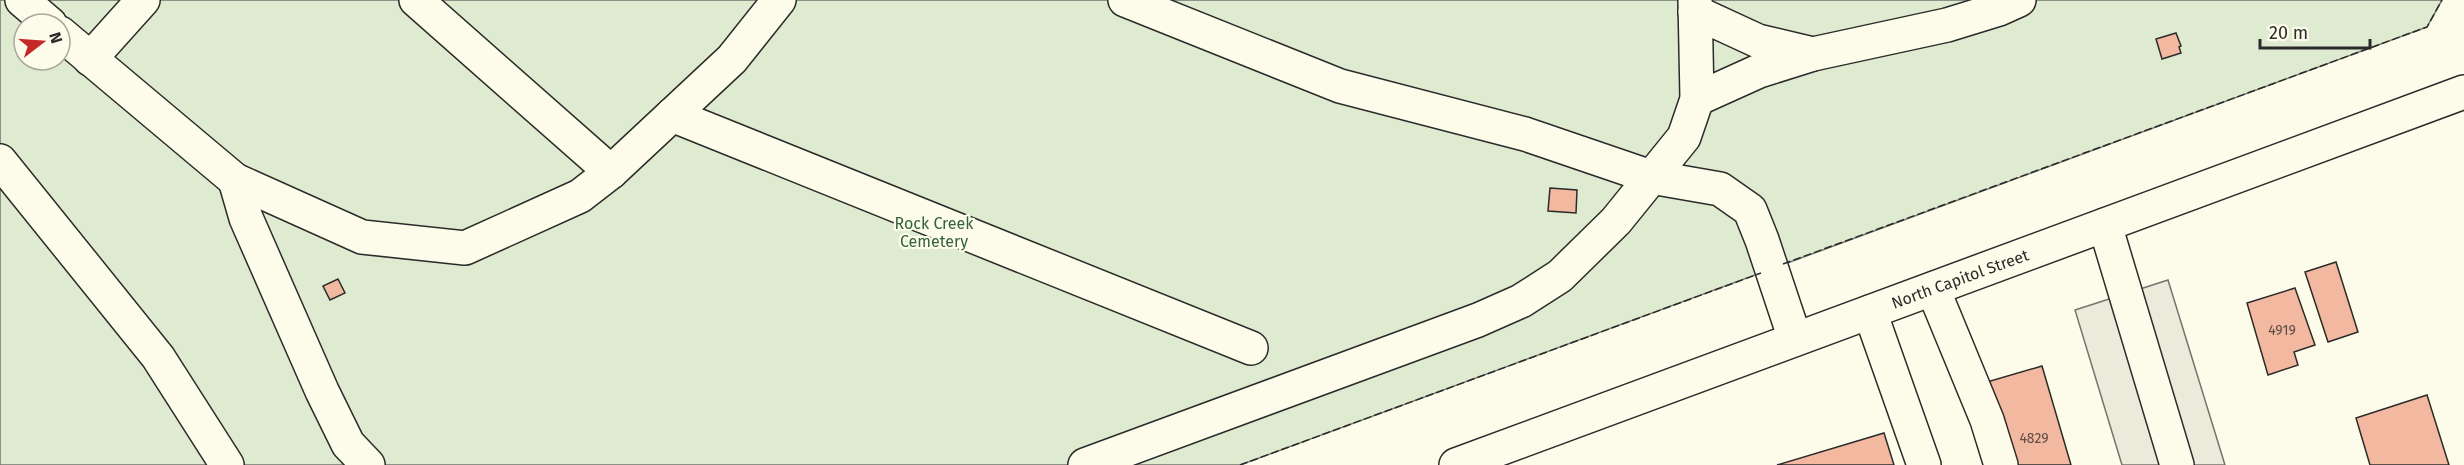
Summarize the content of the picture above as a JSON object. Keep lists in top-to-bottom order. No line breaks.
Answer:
{"streets":{"main road":["North Capitol Street"]},"parks":["Rock Creek Cemetery"],"house_numbers":["4919","4829"],"scale_bar":"20 m","north":"right"}
